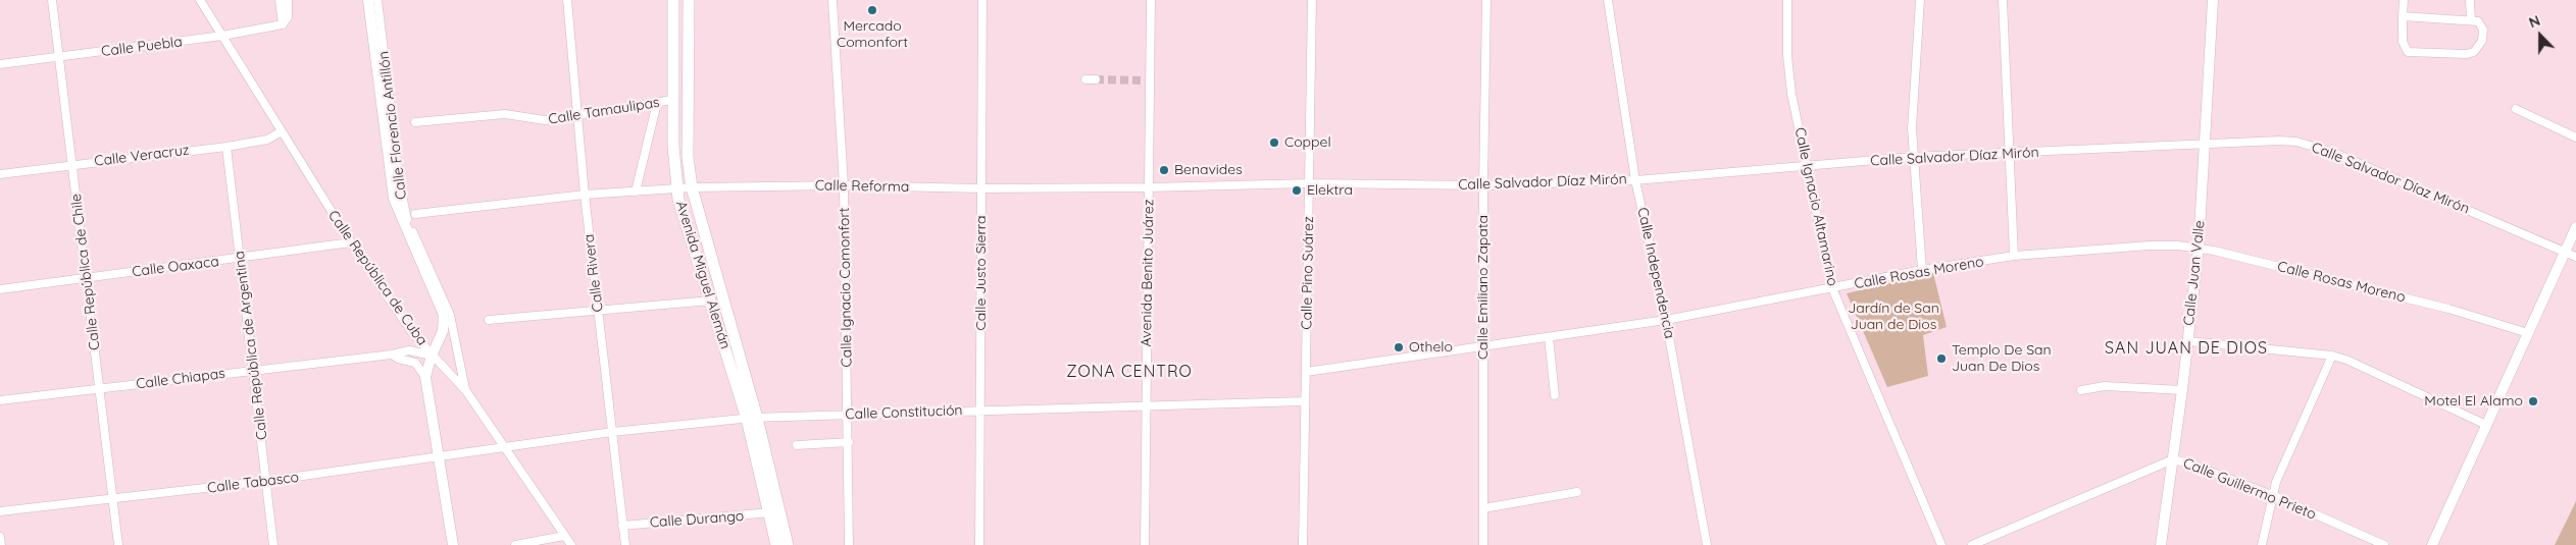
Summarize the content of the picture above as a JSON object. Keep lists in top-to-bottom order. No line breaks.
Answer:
{"streets":{"main road":["Avenida Miguel Alemán"],"street":["Calle Puebla","Calle Tamaulipas","Calle Florencio Antillón","Calle Veracruz","Calle Salvador Díaz Mirón","Calle Reforma","Calle Ignacio Altamarino","Calle Oaxaca","Calle República de Chile","Calle Rivera","Calle Justo Sierra","Avenida Benito Juárez","Calle Pino Suárez","Calle Independencia","Calle Rosas Moreno","Calle Juan Valle","Calle República de Cuba","Calle Ignacio Comonfort","Calle Emiliano Zapata","Calle República de Argentina","Calle Chiapas","Calle Constitución","Calle Tabasco","Calle Guillermo Prieto","Calle Durango"]},"crossings":[["Calle Puebla","Calle República de Chile"],["Calle Puebla","Calle República de Cuba"],["Calle Tamaulipas","Calle Rivera"],["Calle Tamaulipas","Avenida Miguel Alemán"],["Calle Florencio Antillón","Calle República de Cuba"],["Calle Florencio Antillón","Calle Chiapas"],["Calle Veracruz","Calle República de Chile"],["Calle Veracruz","Calle República de Cuba"],["Calle Veracruz","Calle República de Argentina"],["Calle Salvador Díaz Mirón","Calle Reforma"],["Calle Salvador Díaz Mirón","Calle Ignacio Altamarino"],["Calle Salvador Díaz Mirón","Calle Pino Suárez"],["Calle Salvador Díaz Mirón","Calle Independencia"],["Calle Salvador Díaz Mirón","Calle Juan Valle"],["Calle Salvador Díaz Mirón","Calle Emiliano Zapata"],["Calle Reforma","Calle Rivera"],["Calle Reforma","Calle Justo Sierra"],["Calle Reforma","Avenida Benito Juárez"],["Calle Reforma","Calle Pino Suárez"],["Calle Reforma","Avenida Miguel Alemán"],["Calle Reforma","Calle Ignacio Comonfort"],["Calle Ignacio Altamarino","Calle Rosas Moreno"],["Calle Oaxaca","Calle República de Chile"],["Calle Oaxaca","Calle República de Cuba"],["Calle Oaxaca","Calle República de Argentina"],["Calle República de Chile","Calle Chiapas"],["Calle República de Chile","Calle Tabasco"],["Calle Rivera","Calle Constitución"],["Calle Rivera","Calle Durango"],["Calle Justo Sierra","Calle Constitución"],["Avenida Benito Juárez","Calle Constitución"],["Calle Pino Suárez","Calle Rosas Moreno"],["Calle Pino Suárez","Calle Constitución"],["Calle Independencia","Calle Rosas Moreno"],["Calle Rosas Moreno","Calle Juan Valle"],["Calle Rosas Moreno","Calle Emiliano Zapata"],["Calle Juan Valle","Calle Guillermo Prieto"],["Avenida Miguel Alemán","Calle Constitución"],["Avenida Miguel Alemán","Calle Durango"],["Calle República de Cuba","Calle Chiapas"],["Calle República de Cuba","Calle Constitución"],["Calle República de Cuba","Calle Tabasco"],["Calle Ignacio Comonfort","Calle Constitución"],["Calle República de Argentina","Calle Chiapas"],["Calle República de Argentina","Calle Tabasco"],["Calle Constitución","Calle Tabasco"]],"districts":["SAN JUAN DE DIOS","ZONA CENTRO"],"parks":["Jardín de San Juan de Dios"],"places":["Mercado Comonfort","Coppel","Benavides","Elektra","Othelo","Templo De San Juan De Dios","Motel El Alamo"],"north":"top"}
